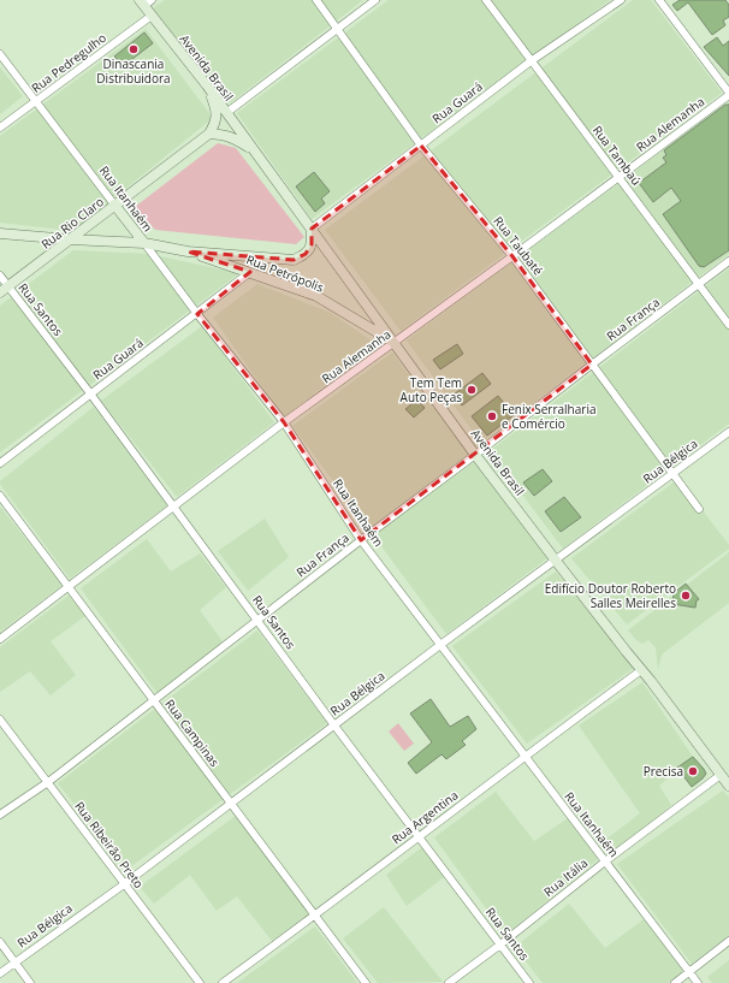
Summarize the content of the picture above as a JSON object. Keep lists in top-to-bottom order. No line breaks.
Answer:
{"streets":{"main road":["Avenida Brasil","Rua Itanhaém","Rua Rio Claro","Rua Petrópolis"],"street":["Rua Pedregulho","Rua Guará","Rua Alemanha","Rua Tambaú","Rua Taubaté","Rua Santos","Rua França","Rua Bélgica","Rua Campinas","Rua Argentina","Rua Ribeirão Preto","Rua Itália"]},"crossings":[["Rua Pedregulho","Avenida Brasil"],["Rua Pedregulho","Rua Itanhaém"],["Avenida Brasil","Rua Guará"],["Avenida Brasil","Rua Alemanha"],["Avenida Brasil","Rua Rio Claro"],["Avenida Brasil","Rua Petrópolis"],["Avenida Brasil","Rua França"],["Avenida Brasil","Rua Bélgica"],["Avenida Brasil","Rua Argentina"],["Avenida Brasil","Rua Itália"],["Rua Guará","Rua Tambaú"],["Rua Guará","Rua Itanhaém"],["Rua Guará","Rua Taubaté"],["Rua Guará","Rua Petrópolis"],["Rua Guará","Rua Santos"],["Rua Alemanha","Rua Tambaú"],["Rua Alemanha","Rua Itanhaém"],["Rua Alemanha","Rua Taubaté"],["Rua Alemanha","Rua Petrópolis"],["Rua Alemanha","Rua Santos"],["Rua Alemanha","Rua Campinas"],["Rua Tambaú","Rua França"],["Rua Itanhaém","Rua Rio Claro"],["Rua Itanhaém","Rua Petrópolis"],["Rua Itanhaém","Rua França"],["Rua Itanhaém","Rua Bélgica"],["Rua Itanhaém","Rua Argentina"],["Rua Itanhaém","Rua Itália"],["Rua Rio Claro","Rua Petrópolis"],["Rua Rio Claro","Rua Santos"],["Rua Taubaté","Rua França"],["Rua Taubaté","Rua Bélgica"],["Rua Santos","Rua França"],["Rua Santos","Rua Bélgica"],["Rua Santos","Rua Argentina"],["Rua Santos","Rua Itália"],["Rua França","Rua Campinas"],["Rua França","Rua Ribeirão Preto"],["Rua Bélgica","Rua Campinas"],["Rua Bélgica","Rua Ribeirão Preto"],["Rua Campinas","Rua Argentina"]],"places":["Dinascania Distribuidora","Tem Tem Auto Peças","Fenix Serralharia e Comércio","Edifício Doutor Roberto Salles Meirelles","Precisa"]}
